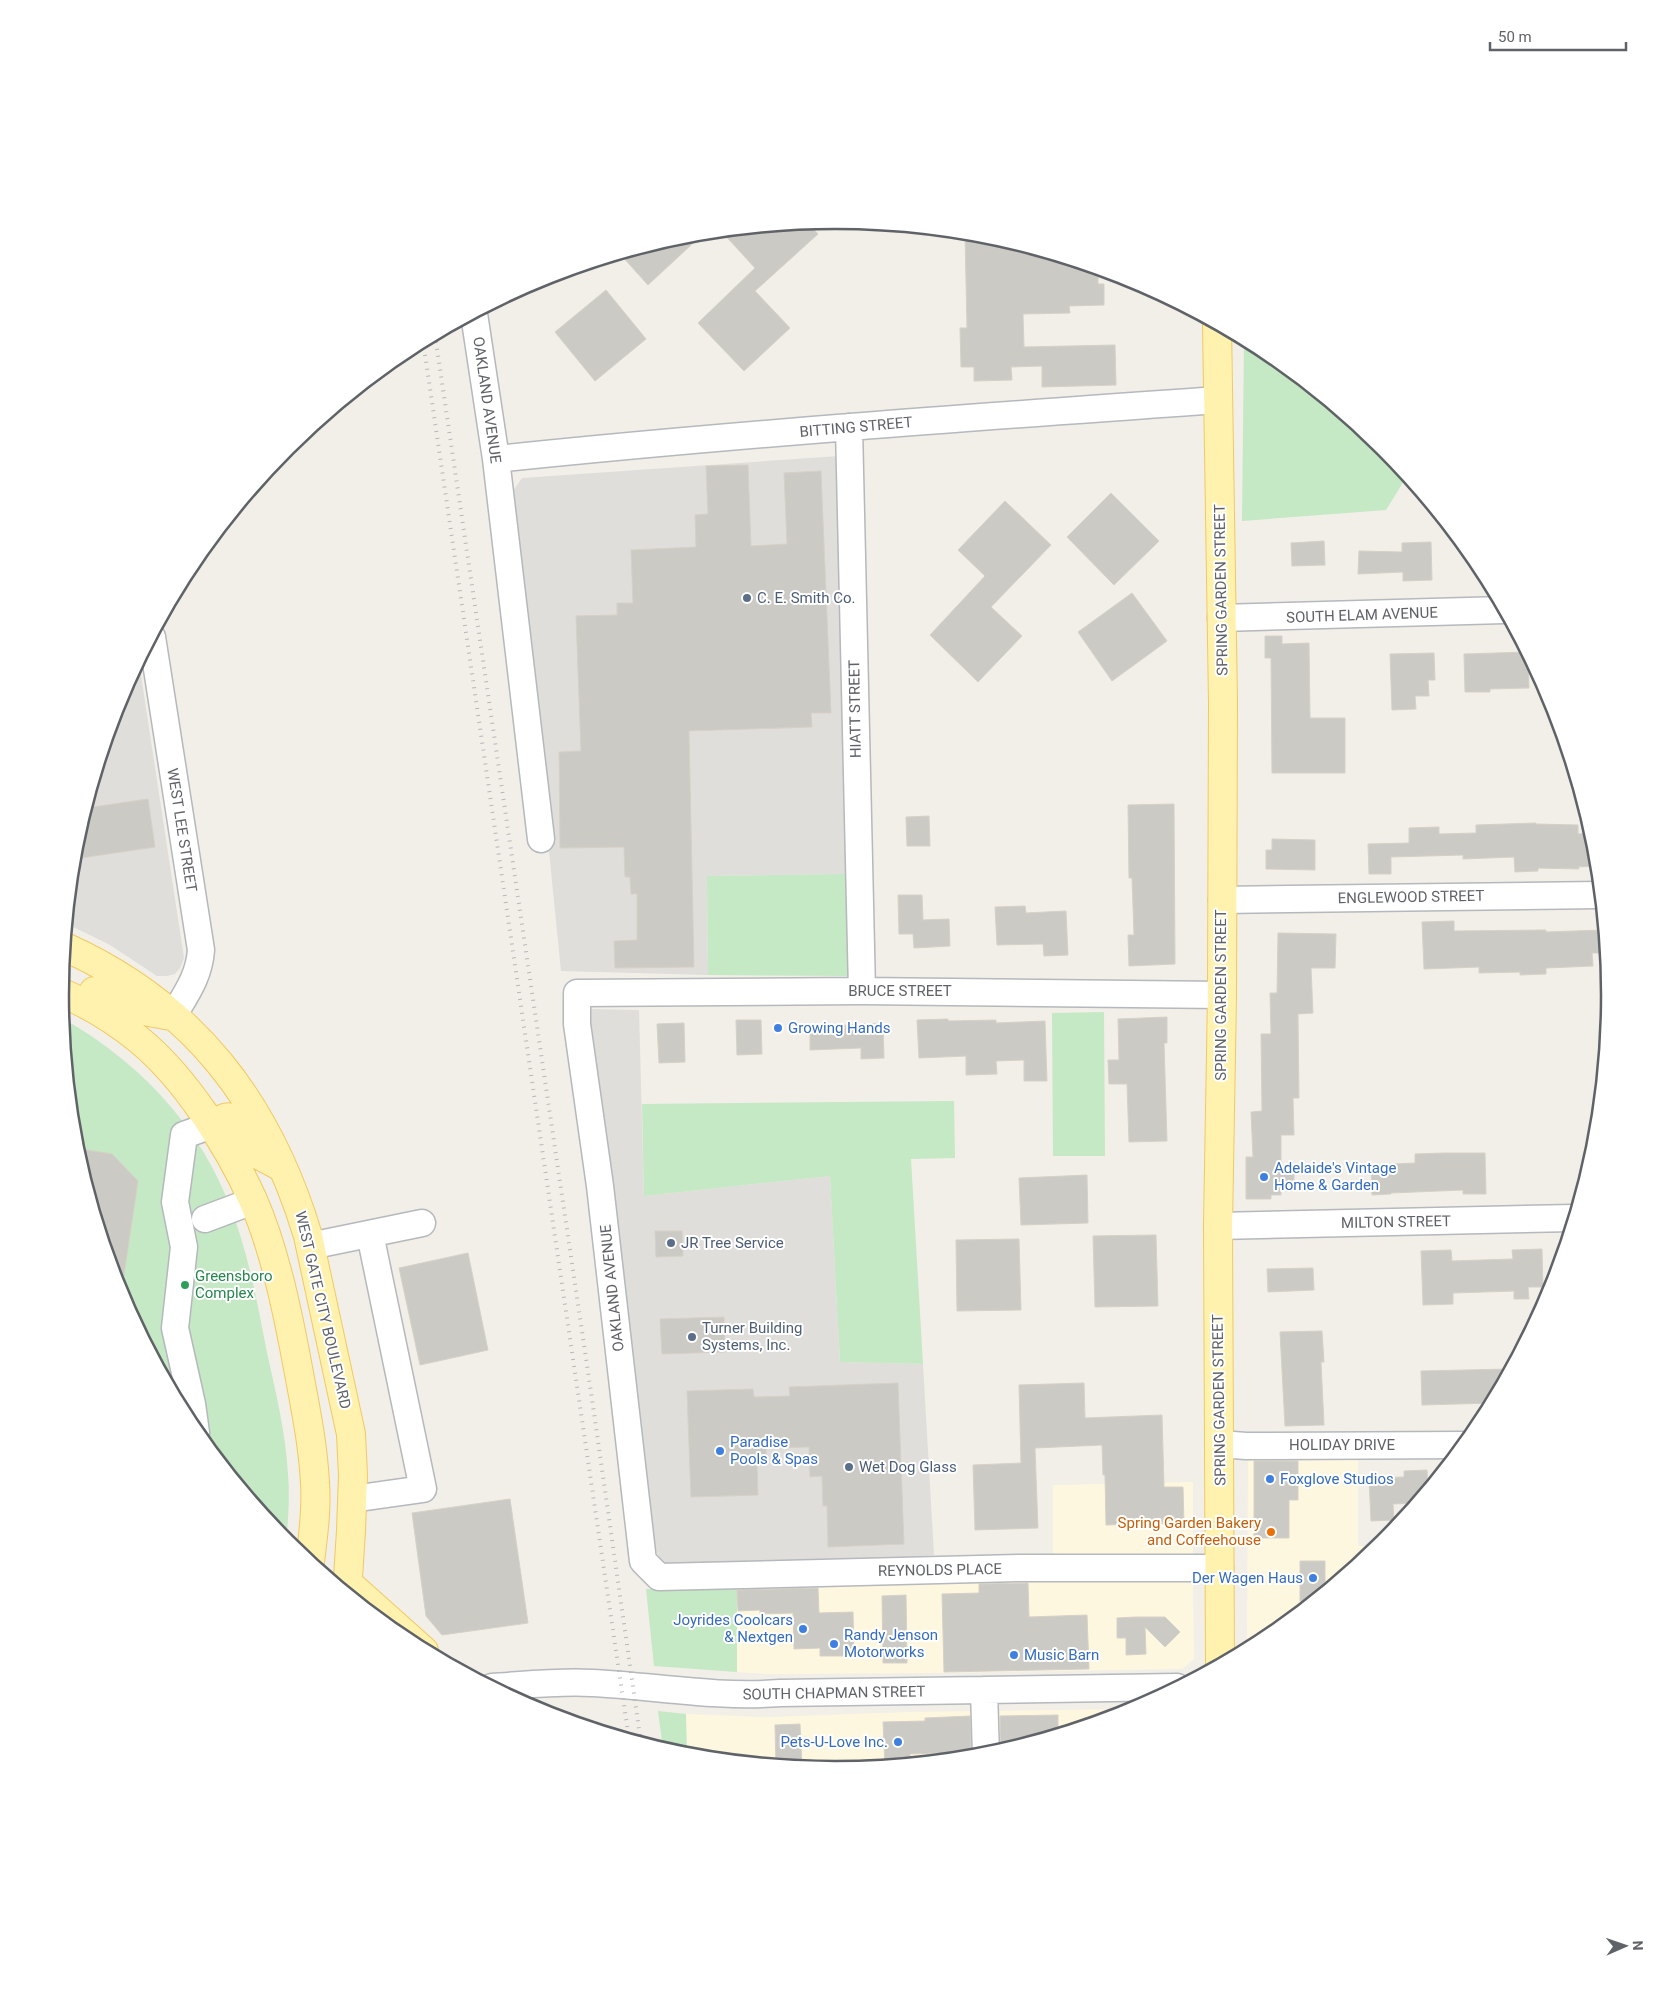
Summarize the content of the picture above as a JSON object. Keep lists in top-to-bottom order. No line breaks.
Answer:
{"streets":{"main road":["SPRING GARDEN STREET","WEST GATE CITY BOULEVARD"],"street":["OAKLAND AVENUE","BITTING STREET","SOUTH ELAM AVENUE","HIATT STREET","WEST LEE STREET","ENGLEWOOD STREET","BRUCE STREET","MILTON STREET","HOLIDAY DRIVE","REYNOLDS PLACE","SOUTH CHAPMAN STREET"]},"crossings":[["OAKLAND AVENUE","BITTING STREET"],["OAKLAND AVENUE","BRUCE STREET"],["OAKLAND AVENUE","REYNOLDS PLACE"],["BITTING STREET","SPRING GARDEN STREET"],["BITTING STREET","HIATT STREET"],["SPRING GARDEN STREET","SOUTH ELAM AVENUE"],["SPRING GARDEN STREET","ENGLEWOOD STREET"],["SPRING GARDEN STREET","BRUCE STREET"],["SPRING GARDEN STREET","MILTON STREET"],["SPRING GARDEN STREET","HOLIDAY DRIVE"],["SPRING GARDEN STREET","REYNOLDS PLACE"],["HIATT STREET","BRUCE STREET"],["WEST LEE STREET","WEST GATE CITY BOULEVARD"]],"places":["C. E. Smith Co.","Growing Hands","Adelaide's Vintage Home & Garden","JR Tree Service","Greensboro Complex","Turner Building Systems, Inc.","Paradise Pools & Spas","Wet Dog Glass","Foxglove Studios","Spring Garden Bakery and Coffeehouse","Der Wagen Haus","Joyrides Coolcars & Nextgen","Randy Jenson Motorworks","Music Barn","Pets-U-Love Inc."],"scale_bar":"50 m","north":"right"}
